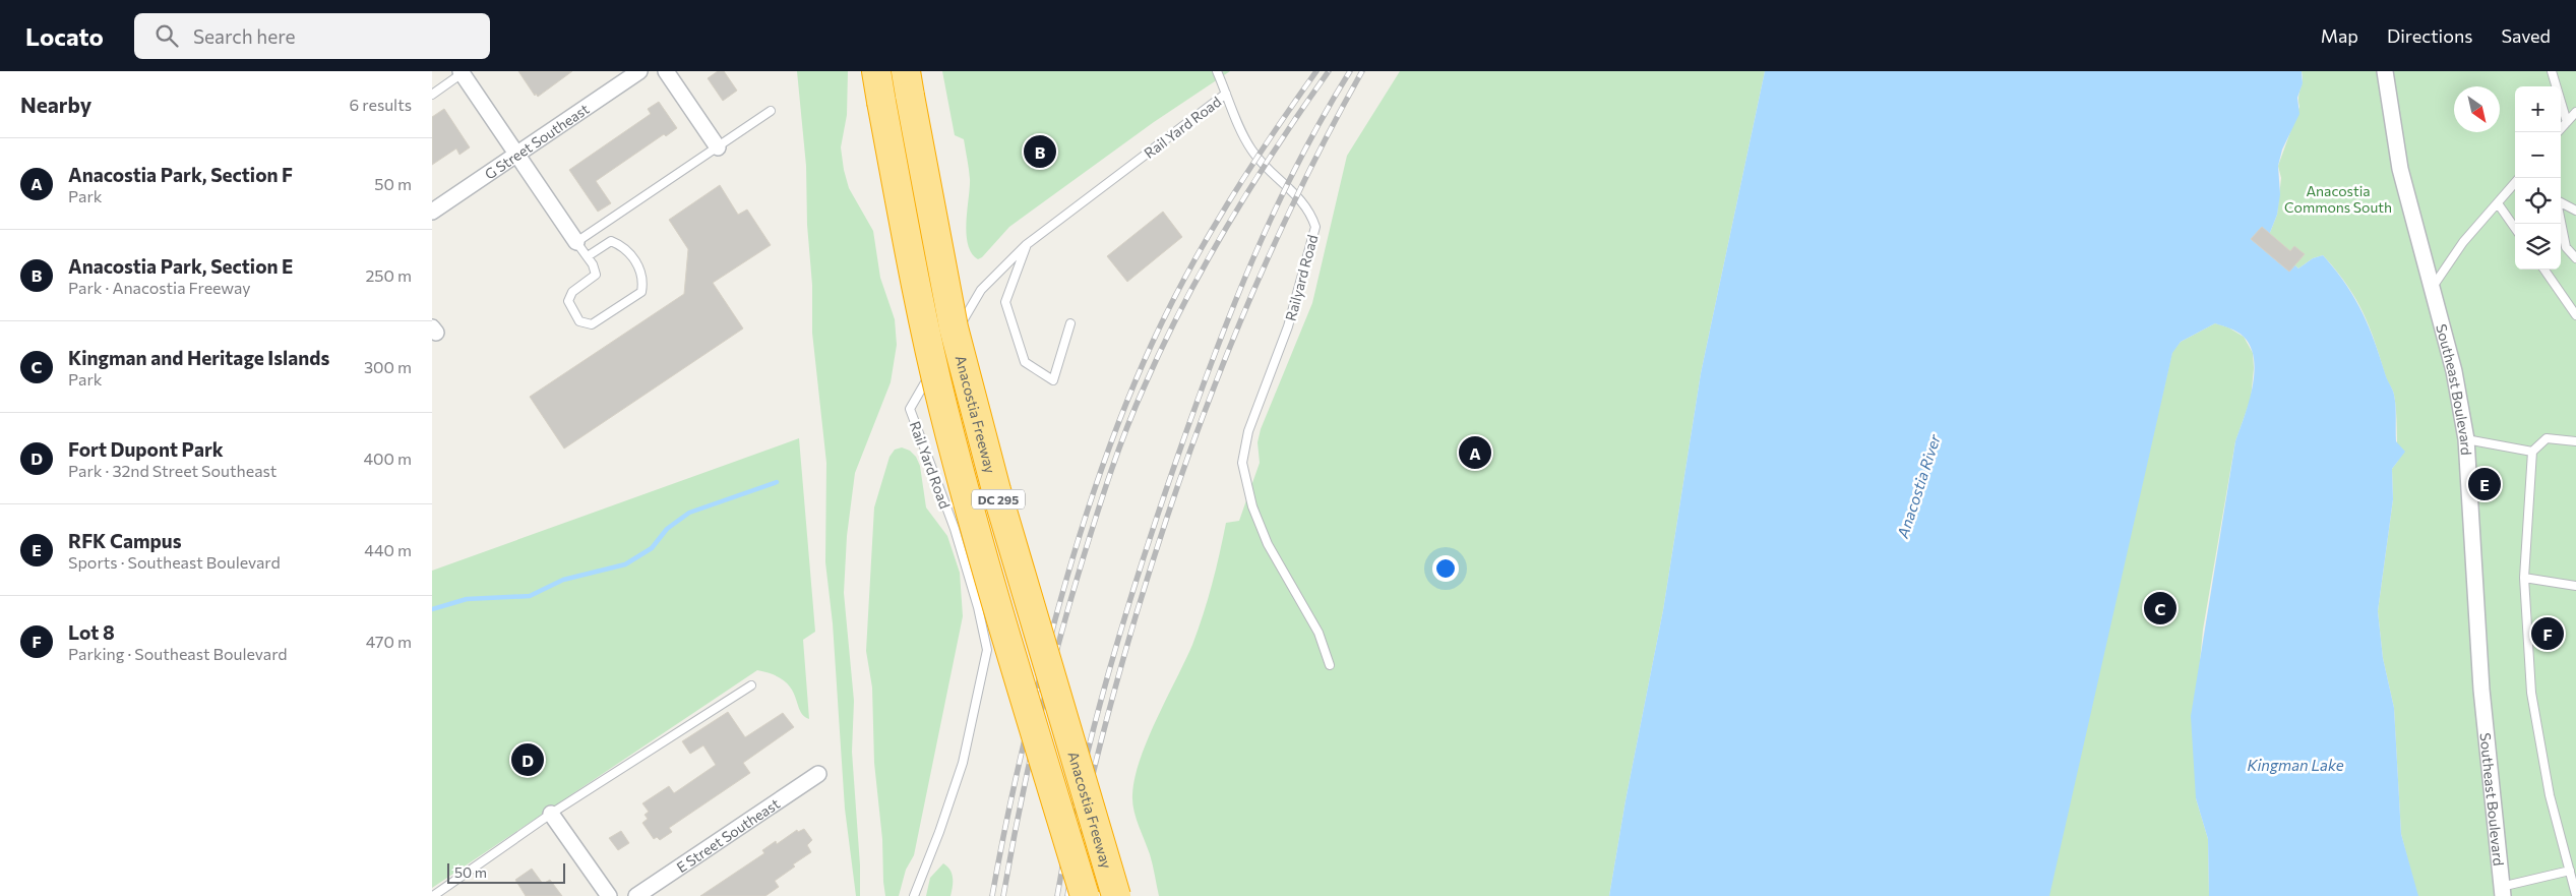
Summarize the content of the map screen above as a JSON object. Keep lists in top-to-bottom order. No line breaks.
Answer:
{"streets":{"highway":["Anacostia Freeway","DC 295"],"street":["G Street Southeast","Southeast Boulevard","E Street Southeast"],"lane":["Rail Yard Road","Railyard Road"]},"crossings":[["Rail Yard Road","Railyard Road"]],"water":["Anacostia River","Kingman Lake"],"parks":["Anacostia Commons South"],"scale_bar":"50 m","north":"bottom right","page":{"header":"Locato","search":"Search here","nav":["Map","Directions","Saved"],"heading":["Nearby","6 results"],"map_buttons":["+","−"],"pins":["B","A","E","C","F","D"],"list":[{"mark":"A","name":"Anacostia Park, Section F","note":"Park","value":"50 m"},{"mark":"B","name":"Anacostia Park, Section E","note":"Park · Anacostia Freeway","value":"250 m"},{"mark":"C","name":"Kingman and Heritage Islands","note":"Park","value":"300 m"},{"mark":"D","name":"Fort Dupont Park","note":"Park · 32nd Street Southeast","value":"400 m"},{"mark":"E","name":"RFK Campus","note":"Sports · Southeast Boulevard","value":"440 m"},{"mark":"F","name":"Lot 8","note":"Parking · Southeast Boulevard","value":"470 m"}],"scale":"50 m"}}
